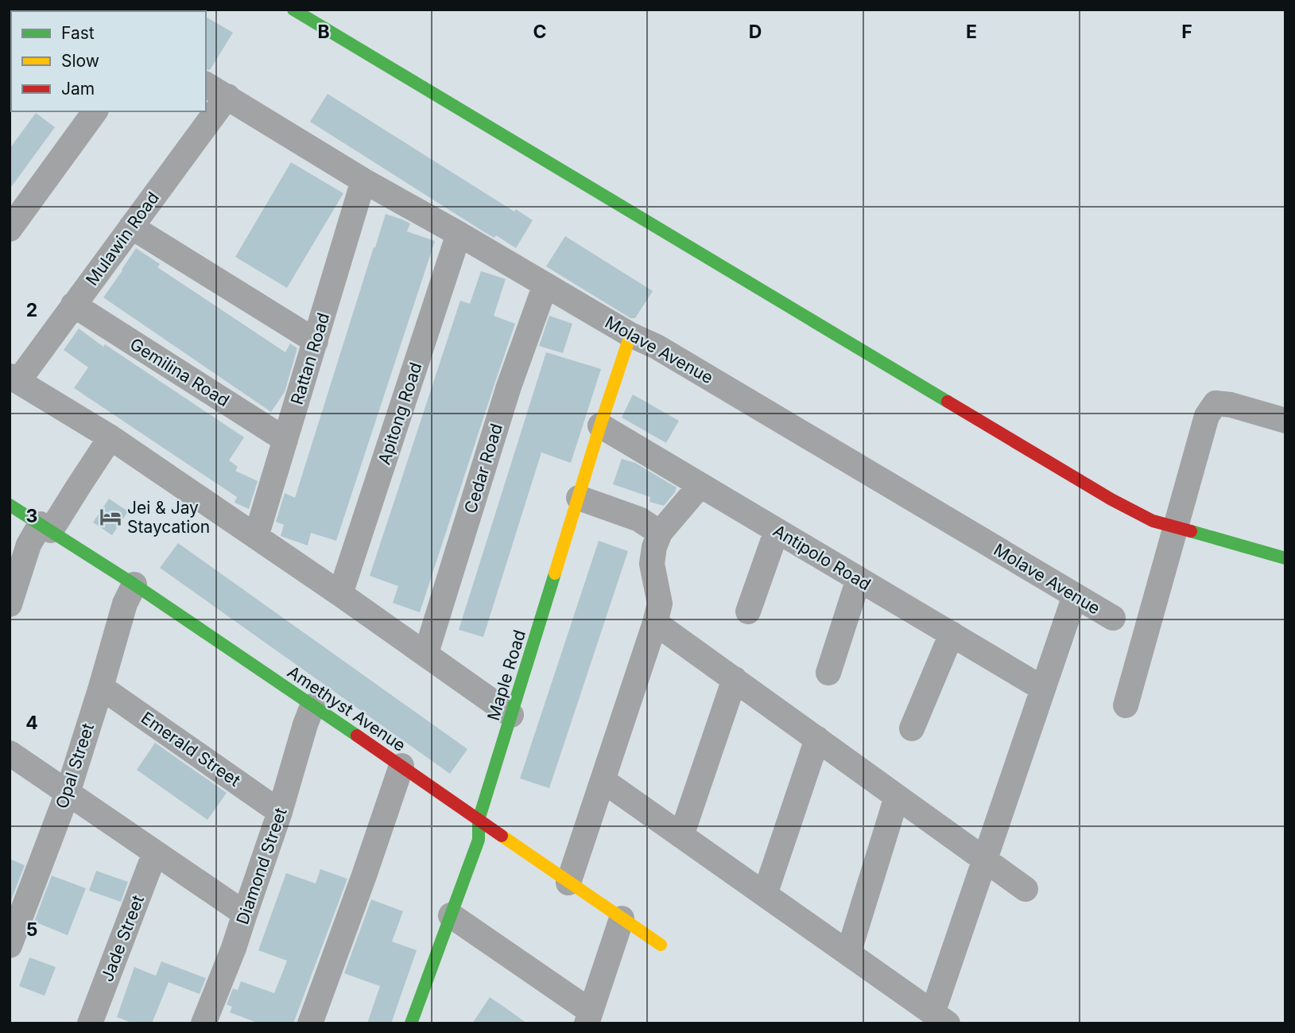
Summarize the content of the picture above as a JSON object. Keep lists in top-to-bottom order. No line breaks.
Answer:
{"streets":{"street":["Mulawin Road","Molave Avenue","Rattan Road","Gemilina Road","Apitong Road","Cedar Road","Antipolo Road","Maple Road","Amethyst Avenue","Emerald Street","Opal Street","Diamond Street","Jade Street"]},"crossings":[["Mulawin Road","Molave Avenue"],["Mulawin Road","Gemilina Road"],["Molave Avenue","Rattan Road"],["Molave Avenue","Apitong Road"],["Molave Avenue","Cedar Road"],["Molave Avenue","Maple Road"],["Rattan Road","Gemilina Road"],["Antipolo Road","Maple Road"],["Maple Road","Amethyst Avenue"],["Amethyst Avenue","Opal Street"],["Amethyst Avenue","Diamond Street"],["Emerald Street","Opal Street"],["Emerald Street","Diamond Street"]],"places":{"hotel":["Jei & Jay Staycation"]},"legend":["Fast","Slow","Jam"],"grid":{"columns":["B","C","D","E","F"],"rows":["2","3","4","5"]}}
